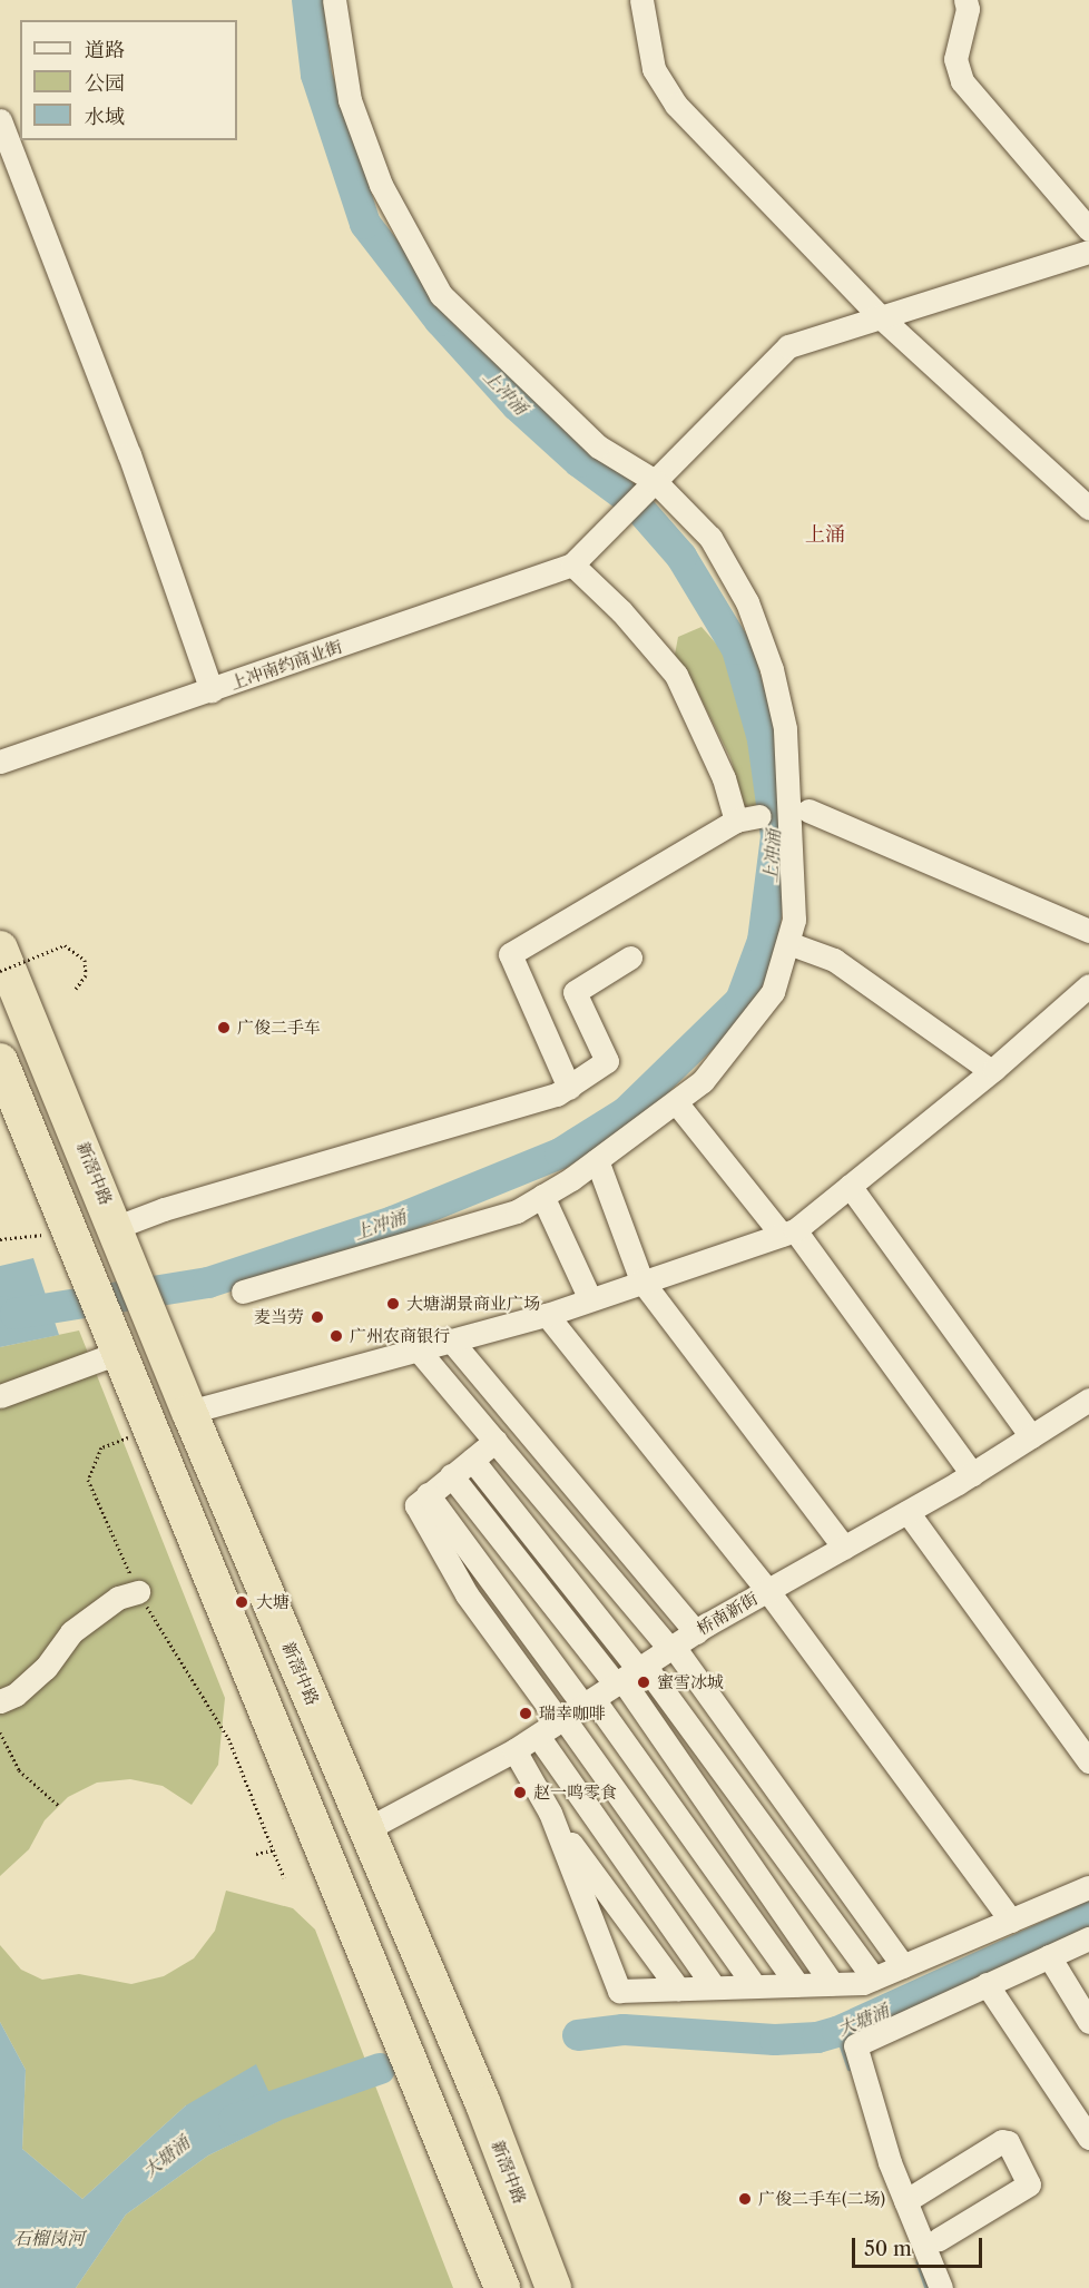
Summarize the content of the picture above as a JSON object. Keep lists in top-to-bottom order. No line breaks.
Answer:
{"streets":{"highway":["新滘中路"],"street":["上冲南约商业街","桥南新街"]},"crossings":[["新滘中路","桥南新街"]],"districts":["上涌"],"water":["上冲涌","大塘涌","石榴岗河"],"places":["广俊二手车","大塘湖景商业广场","麦当劳","广州农商银行","大塘","蜜雪冰城","瑞幸咖啡","赵一鸣零食","广俊二手车(二场)"],"legend":["道路","公园","水域"],"scale_bar":"50 m"}
